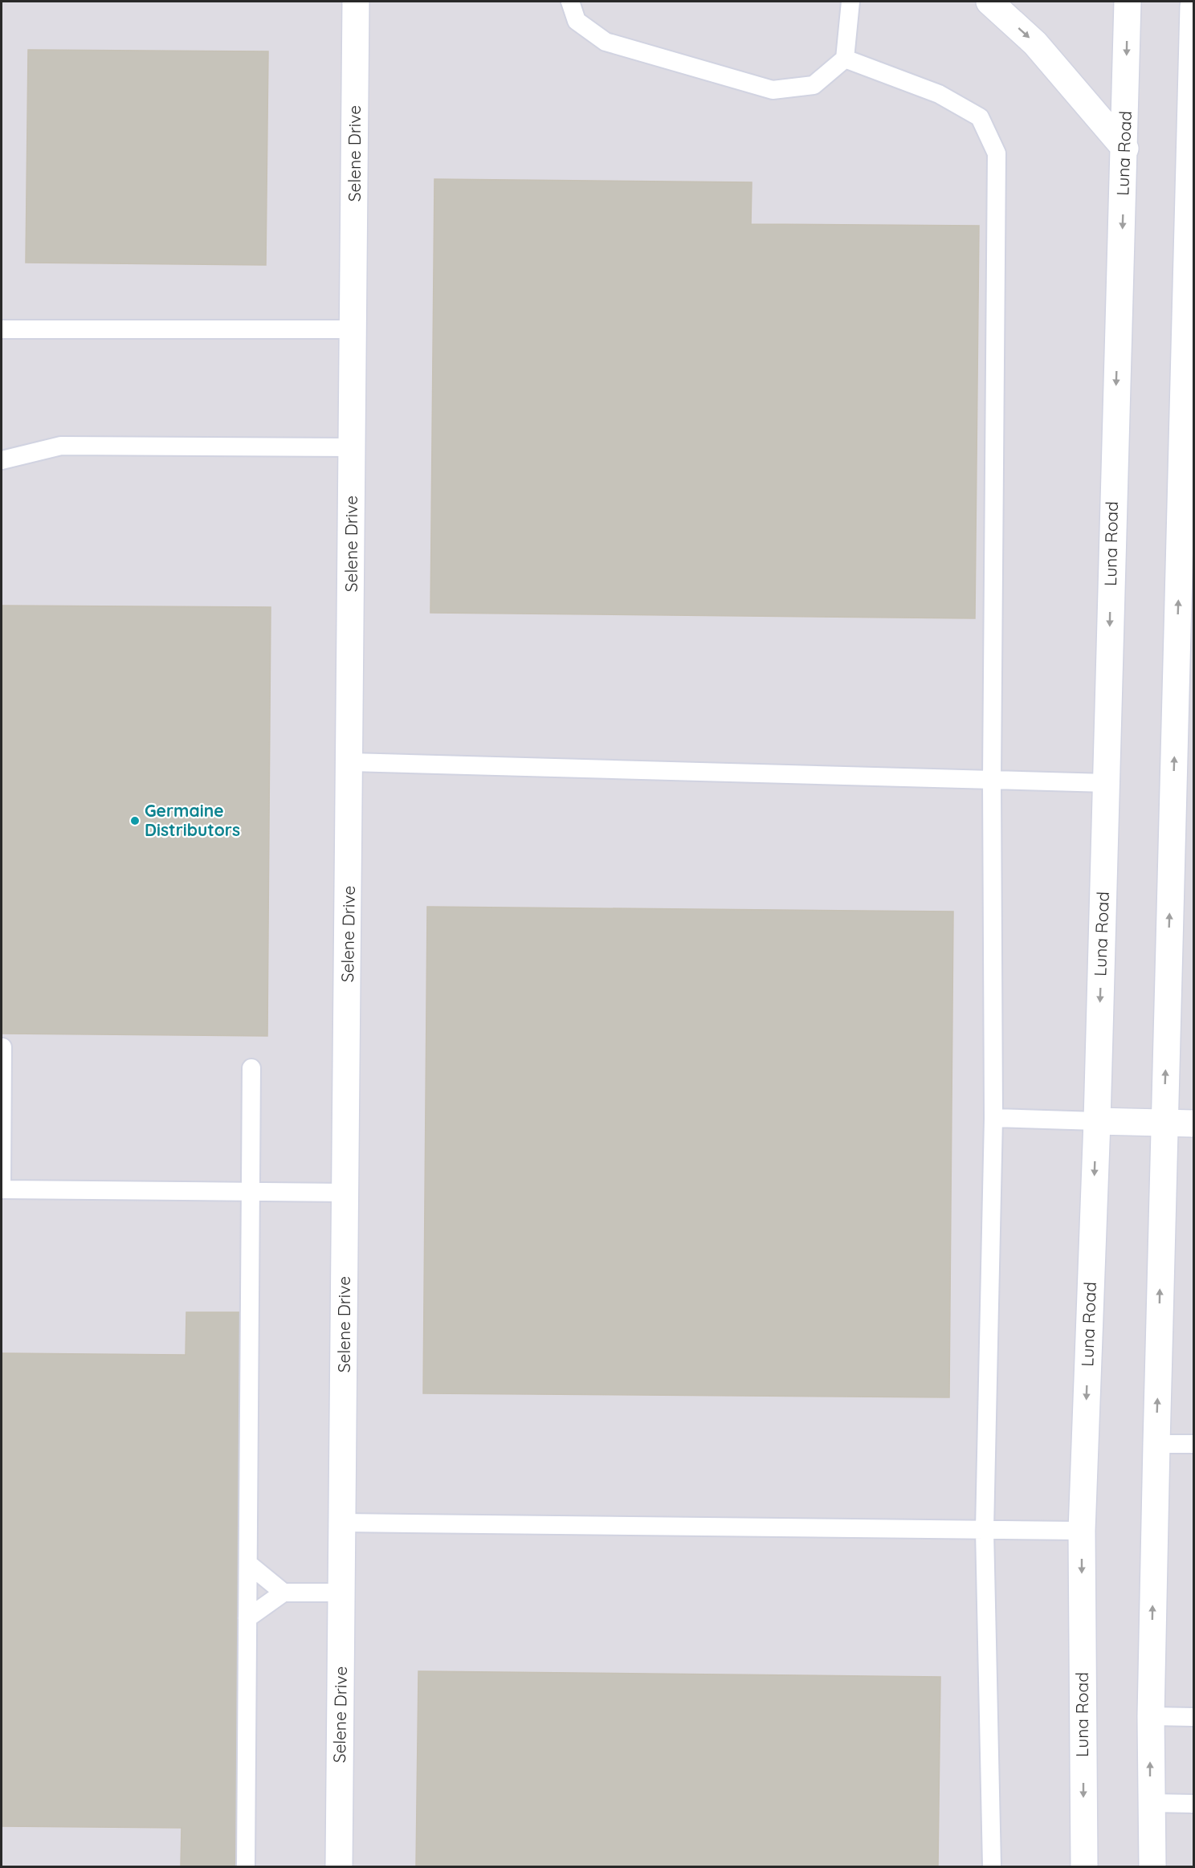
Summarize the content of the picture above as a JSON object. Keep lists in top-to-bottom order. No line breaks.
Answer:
{"streets":{"main road":["Selene Drive","Luna Road"]},"places":["Germaine Distributors"]}
